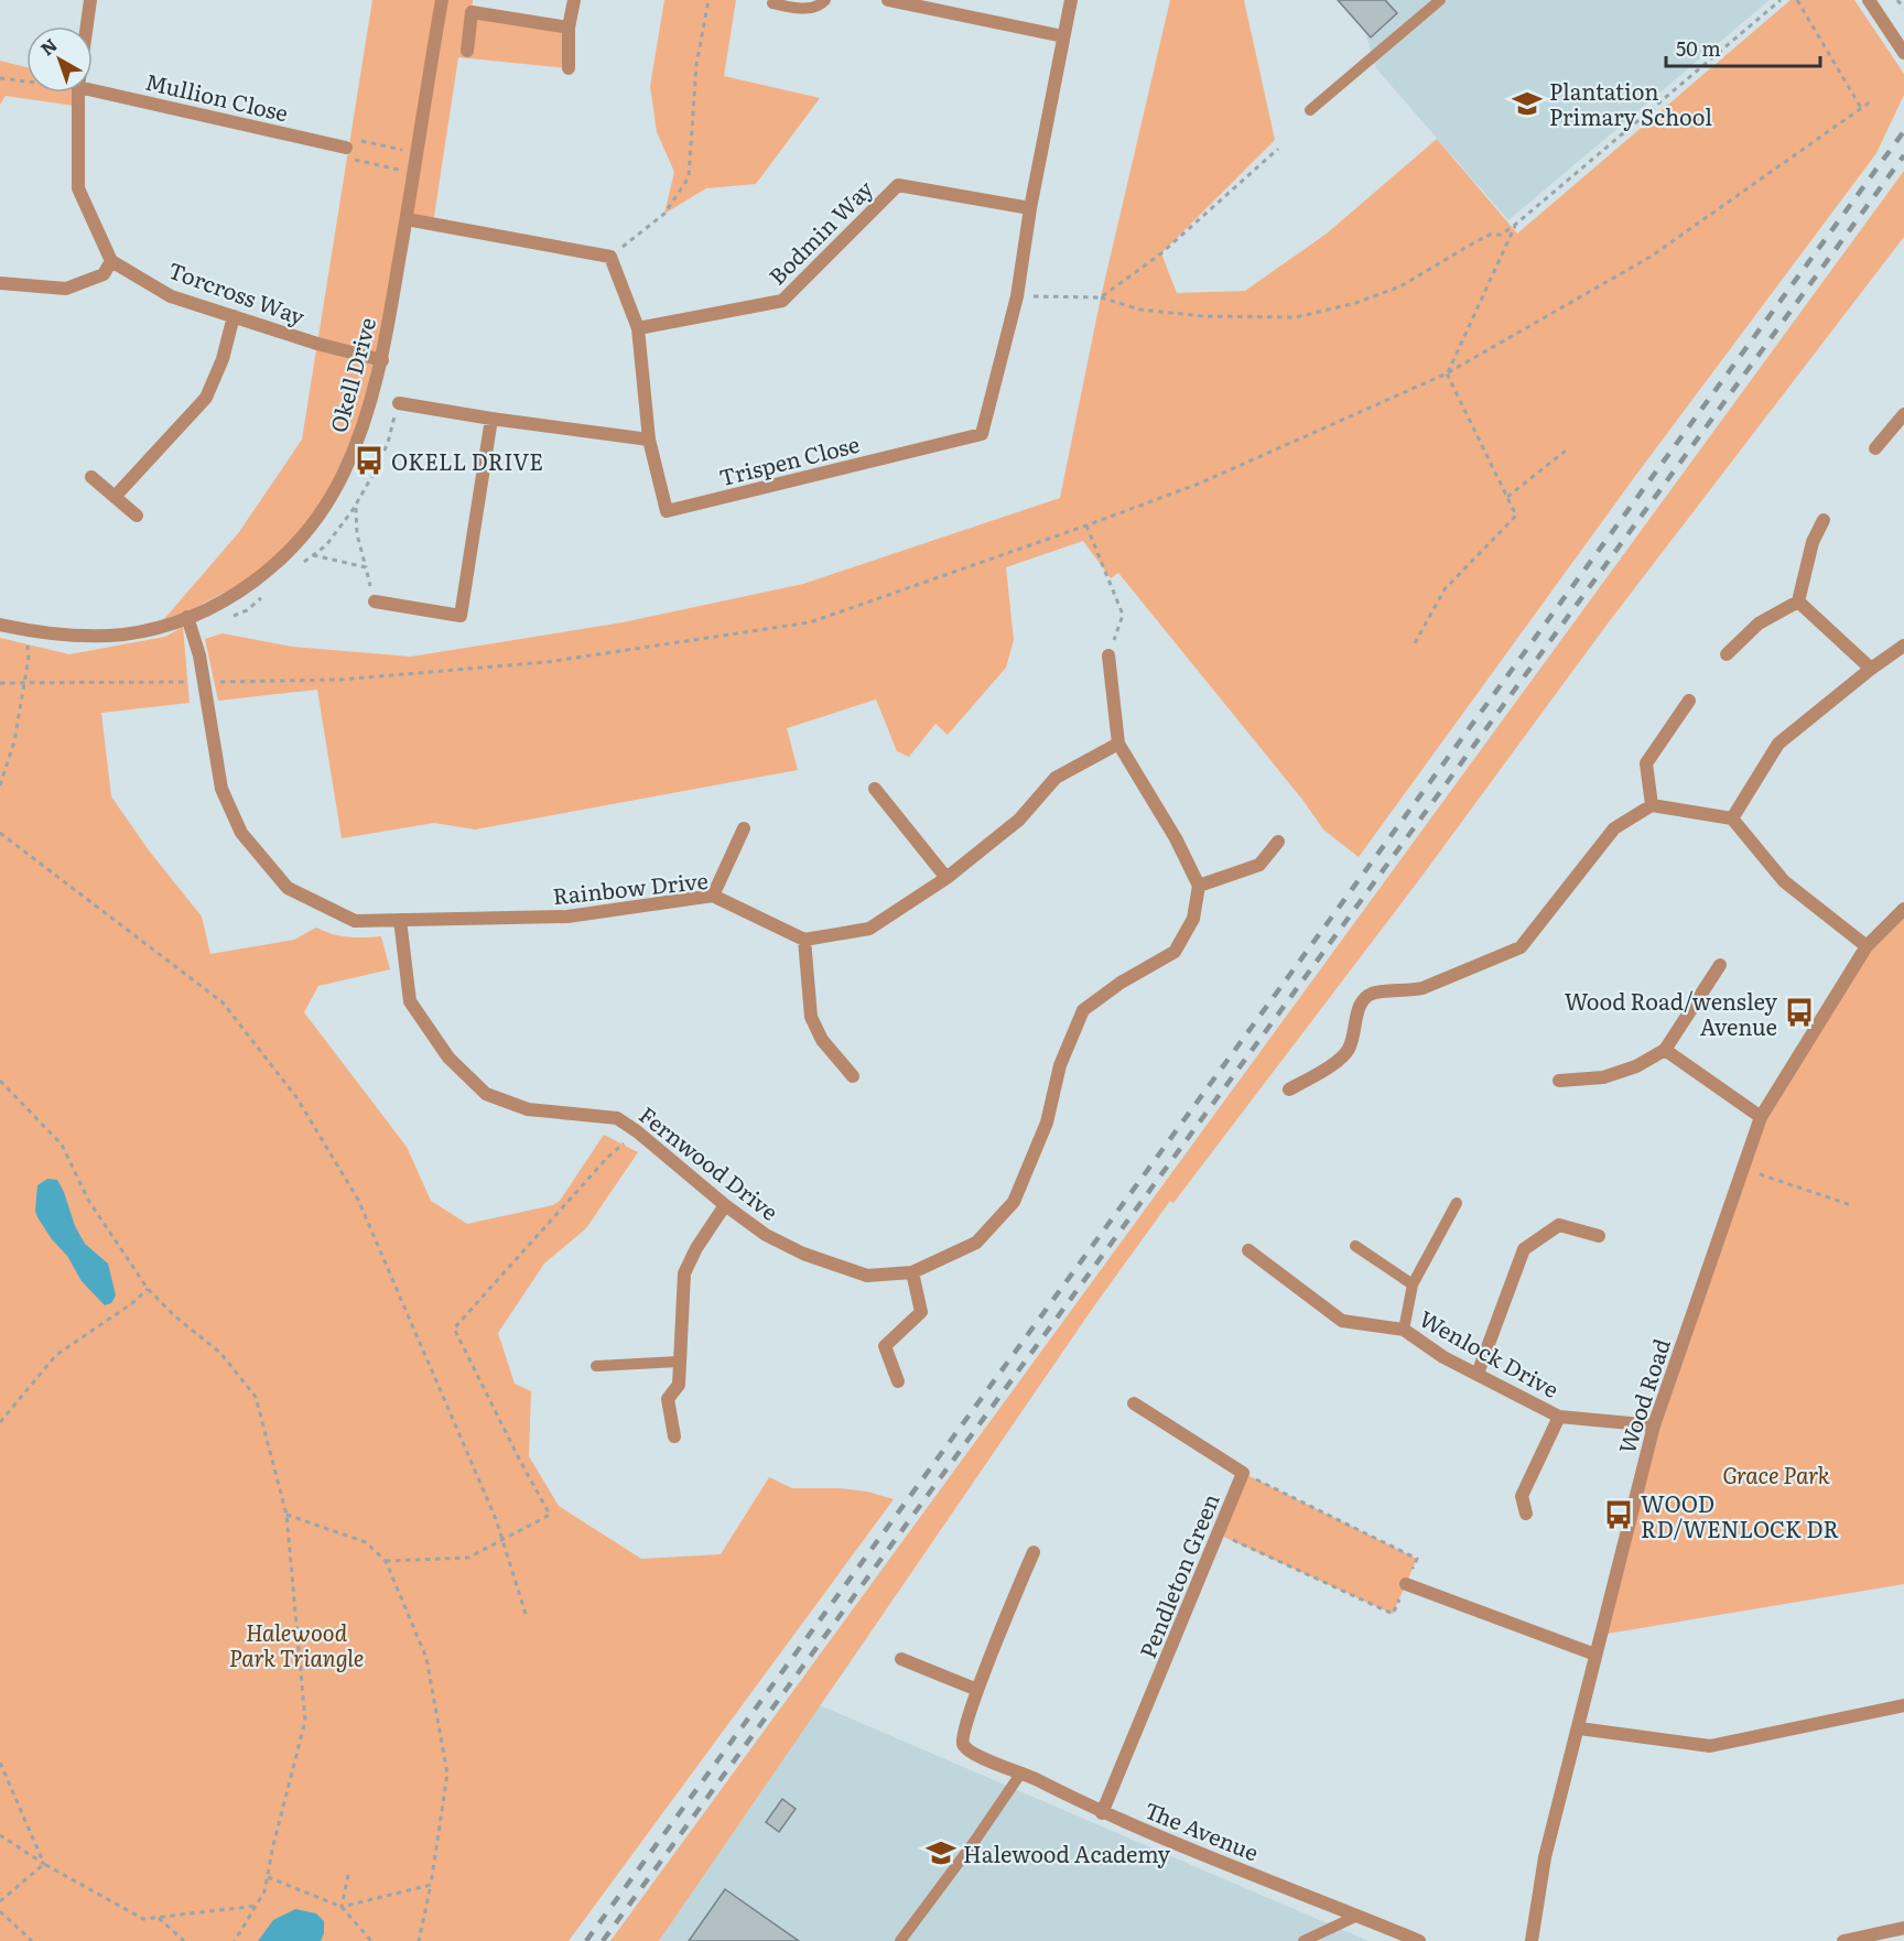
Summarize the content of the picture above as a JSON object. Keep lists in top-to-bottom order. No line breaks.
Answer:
{"streets":{"street":["Mullion Close","Bodmin Way","Torcross Way","Okell Drive","Trispen Close","Rainbow Drive","Fernwood Drive","Wenlock Drive","Wood Road","Pendleton Green","The Avenue"]},"crossings":[["Bodmin Way","Trispen Close"],["Torcross Way","Okell Drive"],["Okell Drive","Rainbow Drive"],["Rainbow Drive","Fernwood Drive"],["Wenlock Drive","Wood Road"],["Pendleton Green","The Avenue"]],"parks":["Grace Park","Halewood Park Triangle"],"places":{"school or university":["Plantation Primary School","Halewood Academy"],"bus stop":["OKELL DRIVE","Wood Road/wensley Avenue","WOOD RD/WENLOCK DR"]},"scale_bar":"50 m","north":"top left"}
